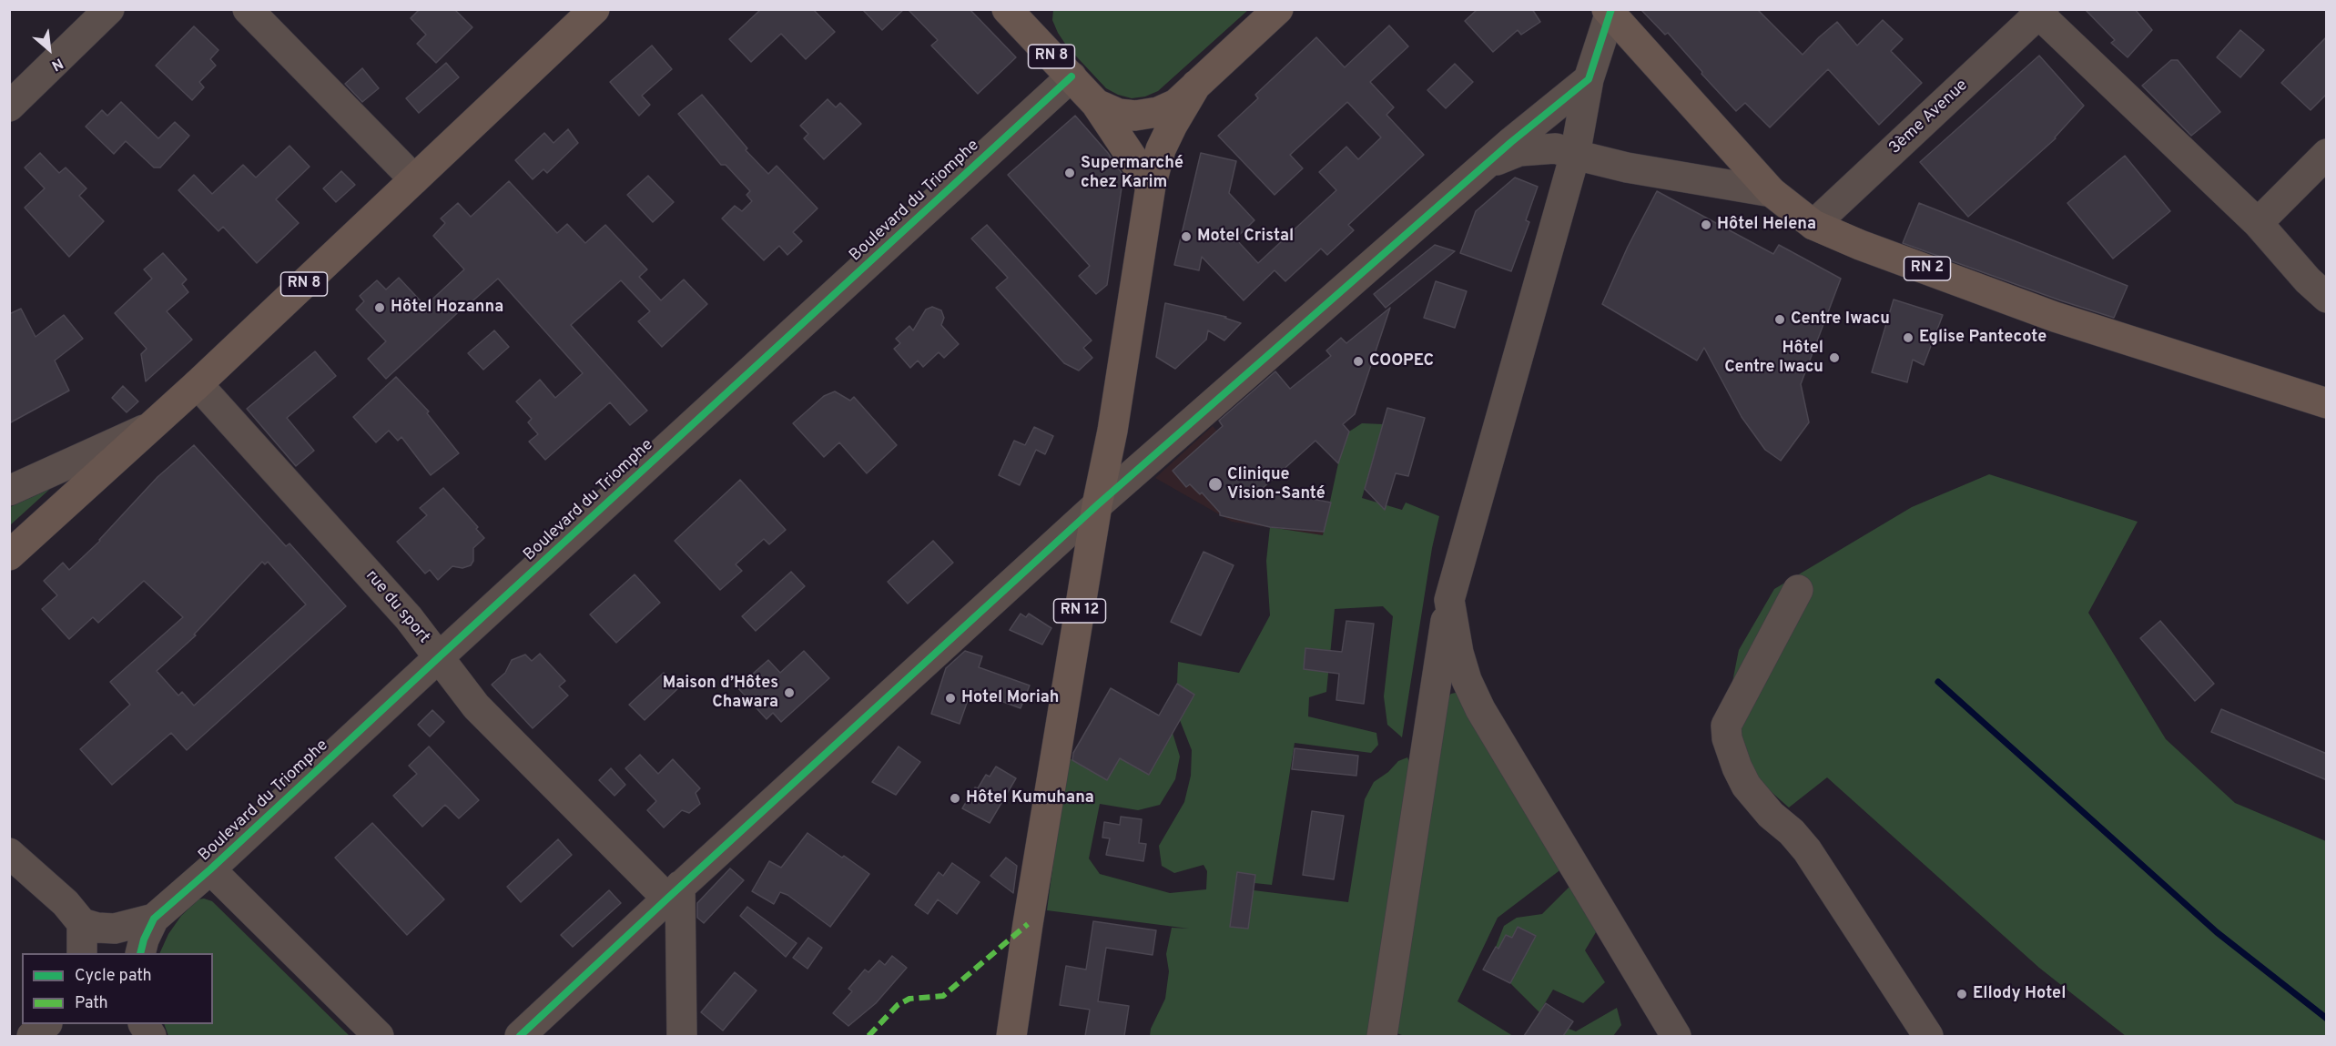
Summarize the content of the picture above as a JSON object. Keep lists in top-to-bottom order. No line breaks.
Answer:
{"streets":{"main road":["RN 8","RN 2","RN 12"],"street":["3ème Avenue","Boulevard du Triomphe","rue du sport"]},"crossings":[["RN 8","Boulevard du Triomphe"],["RN 8","rue du sport"],["RN 8","RN 12"],["3ème Avenue","RN 2"],["Boulevard du Triomphe","rue du sport"]],"places":["Supermarché chez Karim","Hôtel Helena","Motel Cristal","Hôtel Hozanna","Centre Iwacu","Eglise Pantecote","Hôtel Centre Iwacu","COOPEC","Clinique Vision-Santé","Maison d’Hôtes Chawara","Hotel Moriah","Hôtel Kumuhana","Ellody Hotel"],"legend":["Cycle path","Path"],"north":"bottom right"}
